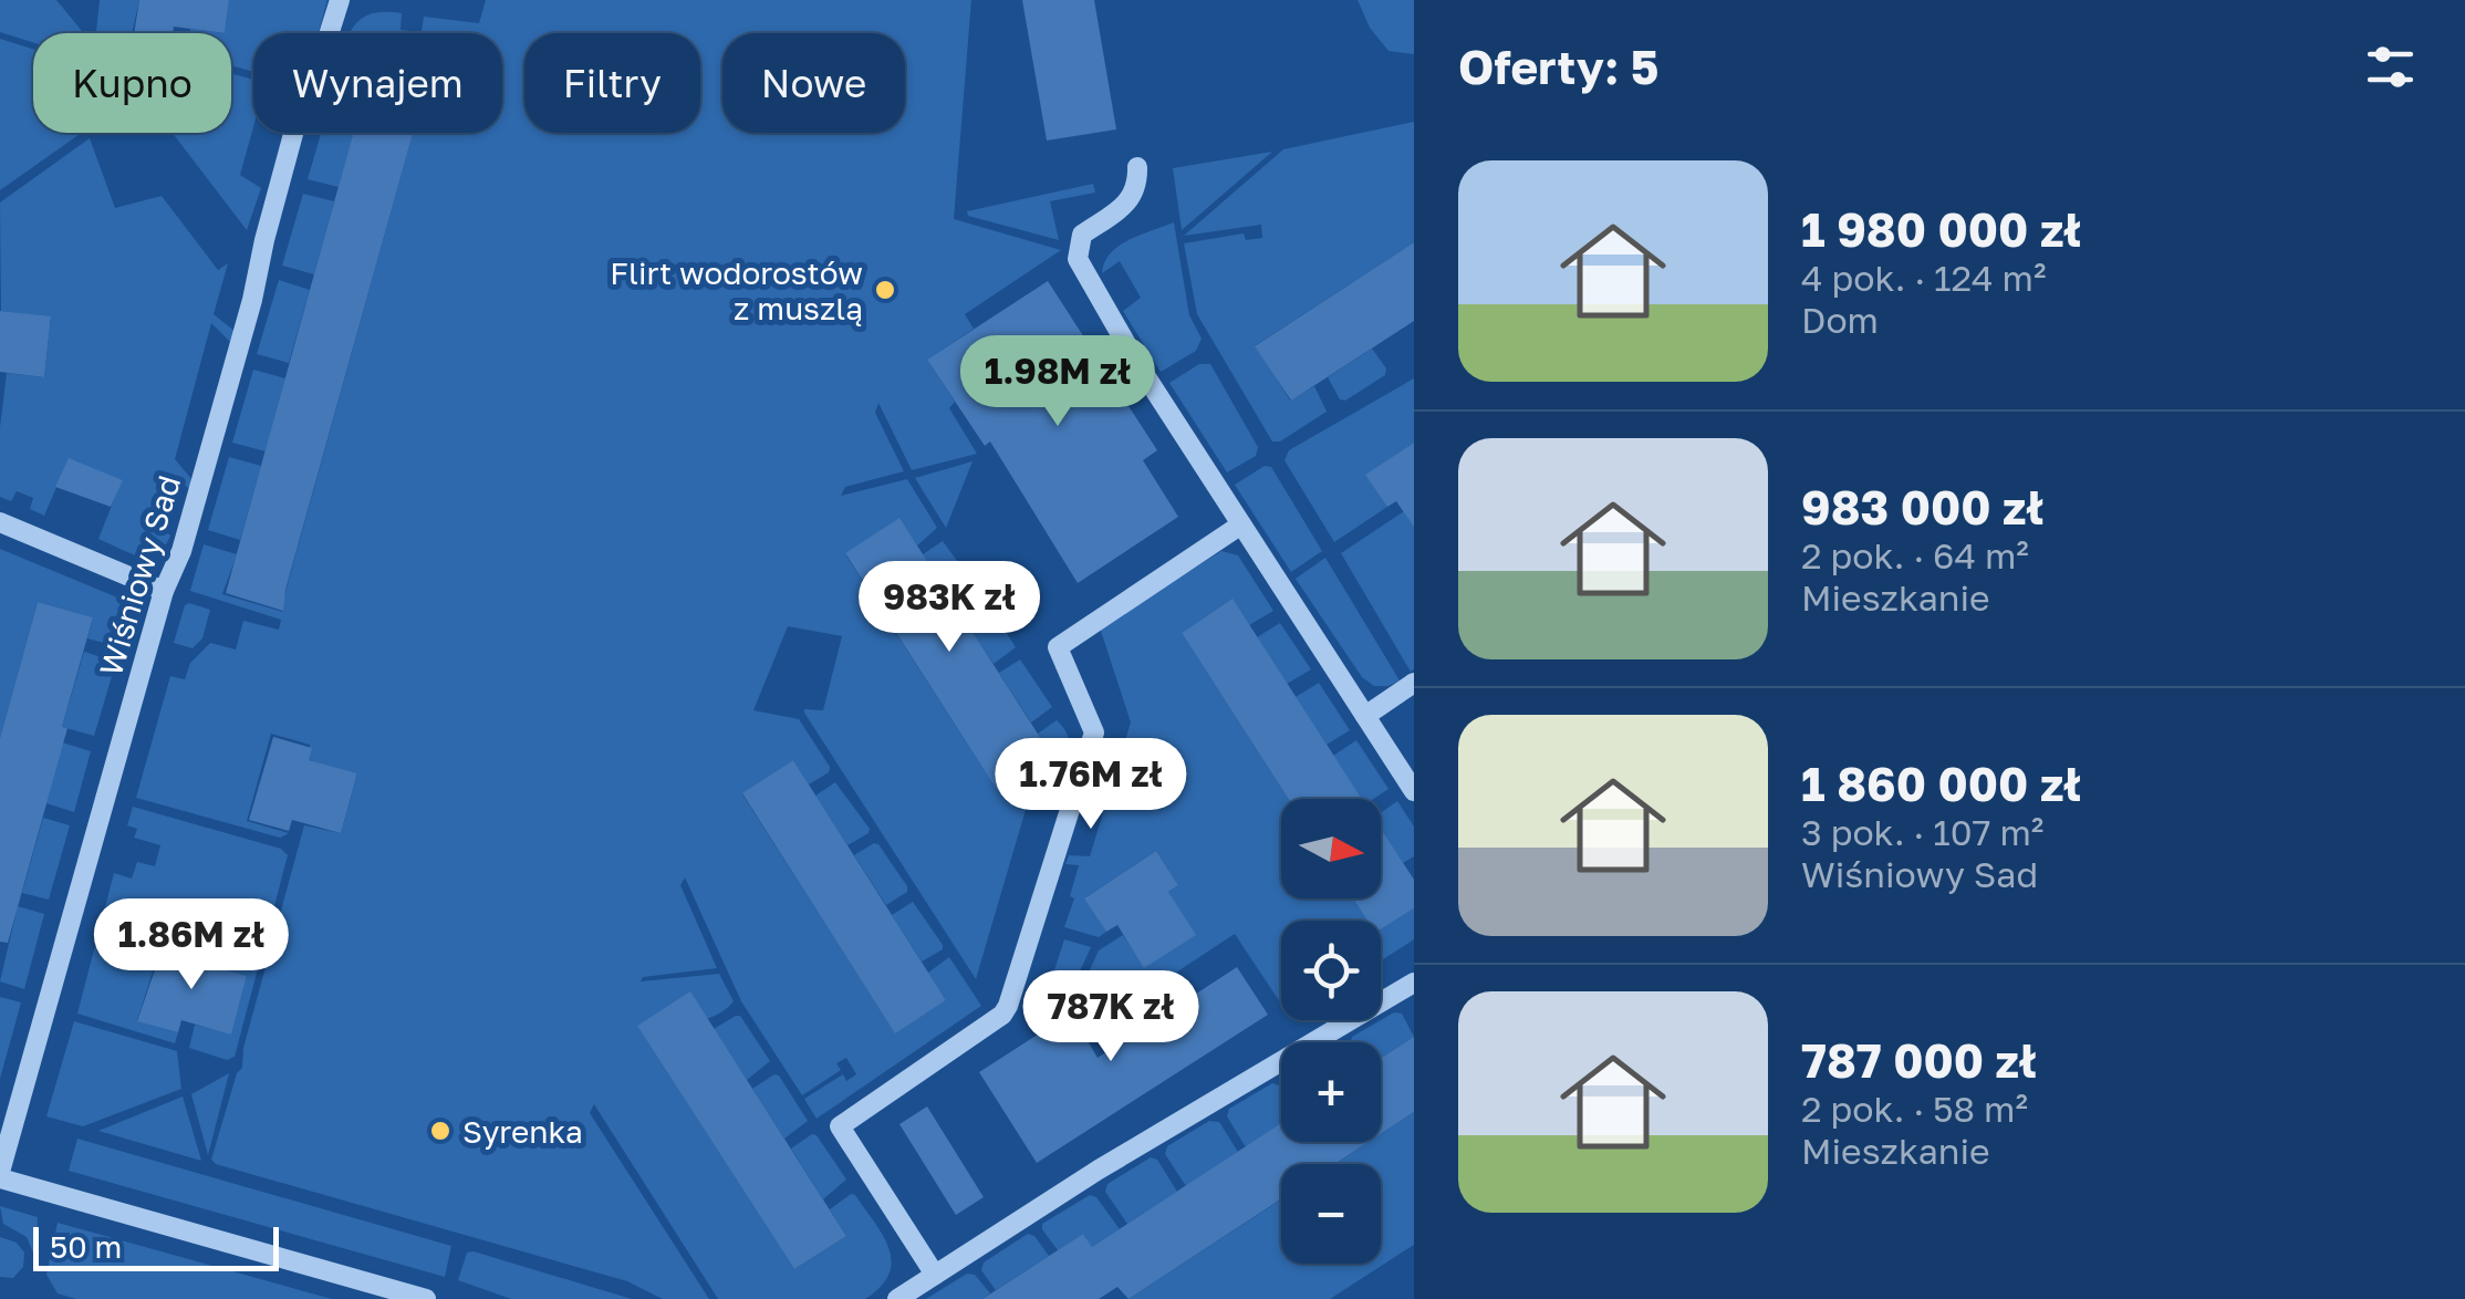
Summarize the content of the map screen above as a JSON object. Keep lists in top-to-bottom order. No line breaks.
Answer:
{"streets":{"street":["Wiśniowy Sad"]},"places":["Flirt wodorostów z muszlą","Syrenka"],"scale_bar":"50 m","north":"right","page":{"heading":"Oferty: 5","chip":["Kupno","Wynajem","Filtry","Nowe"],"list":[{"name":"1 980 000 zł","note":"4 pok. · 124 m² · Dom"},{"name":"983 000 zł","note":"2 pok. · 64 m² · Mieszkanie"},{"name":"1 860 000 zł","note":"3 pok. · 107 m² · Wiśniowy Sad"},{"name":"787 000 zł","note":"2 pok. · 58 m² · Mieszkanie"}],"price":["1.98M zł","983K zł","1.76M zł","1.86M zł","787K zł"],"map_buttons":["+","−"],"scale":"50 m"}}
